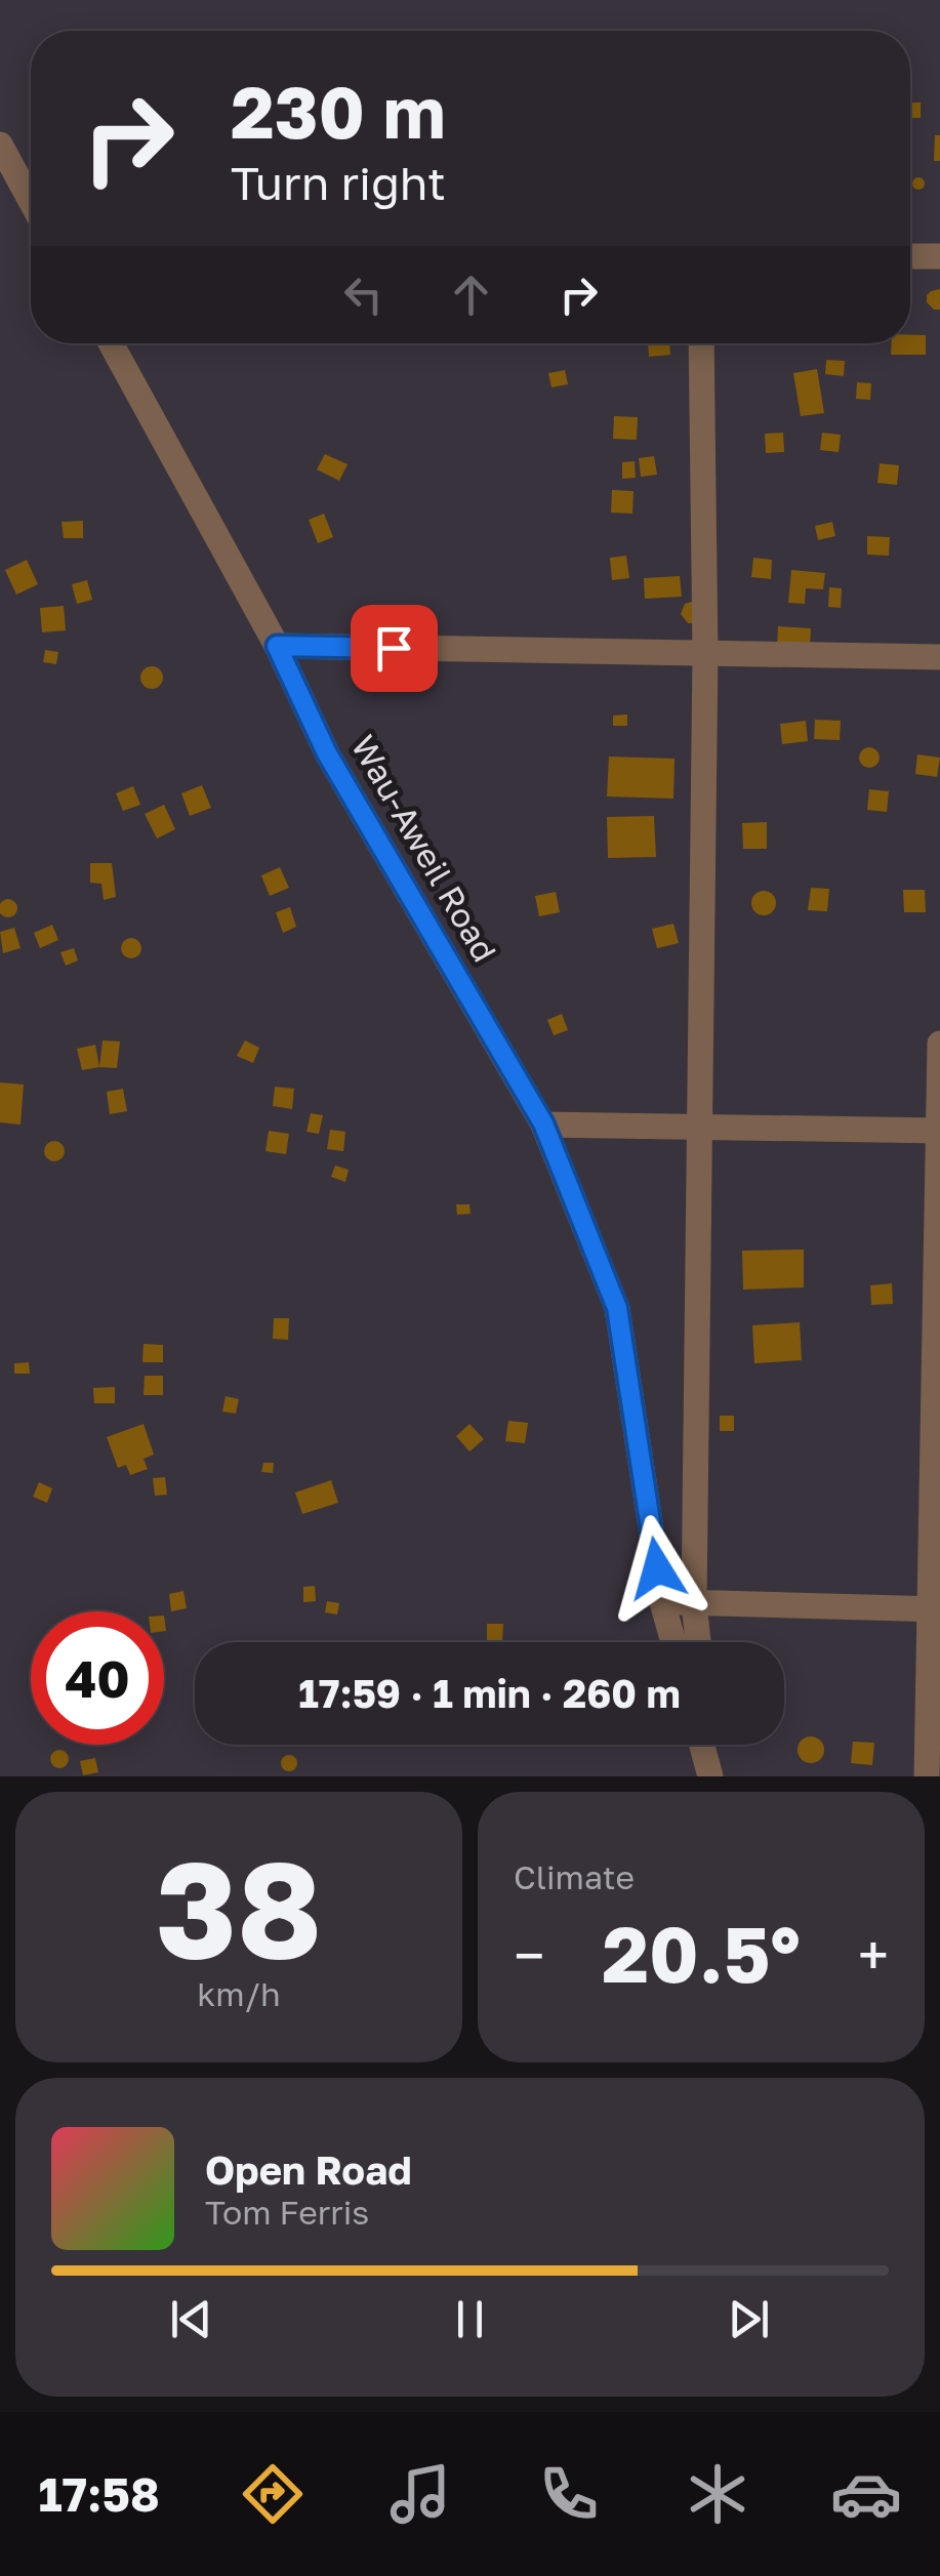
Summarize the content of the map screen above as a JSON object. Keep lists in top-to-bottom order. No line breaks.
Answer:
{"streets":{"street":["Wau-Aweil Road"]},"page":{"turn":["230 m","Turn right"],"limit":"40","trip":"17:59 · 1 min · 260 m","tile":[["38","km/h"],"Climate"],"heat":["−","20.5°","+"],"song":["Open Road","Tom Ferris"],"tabs":"17:58"}}
